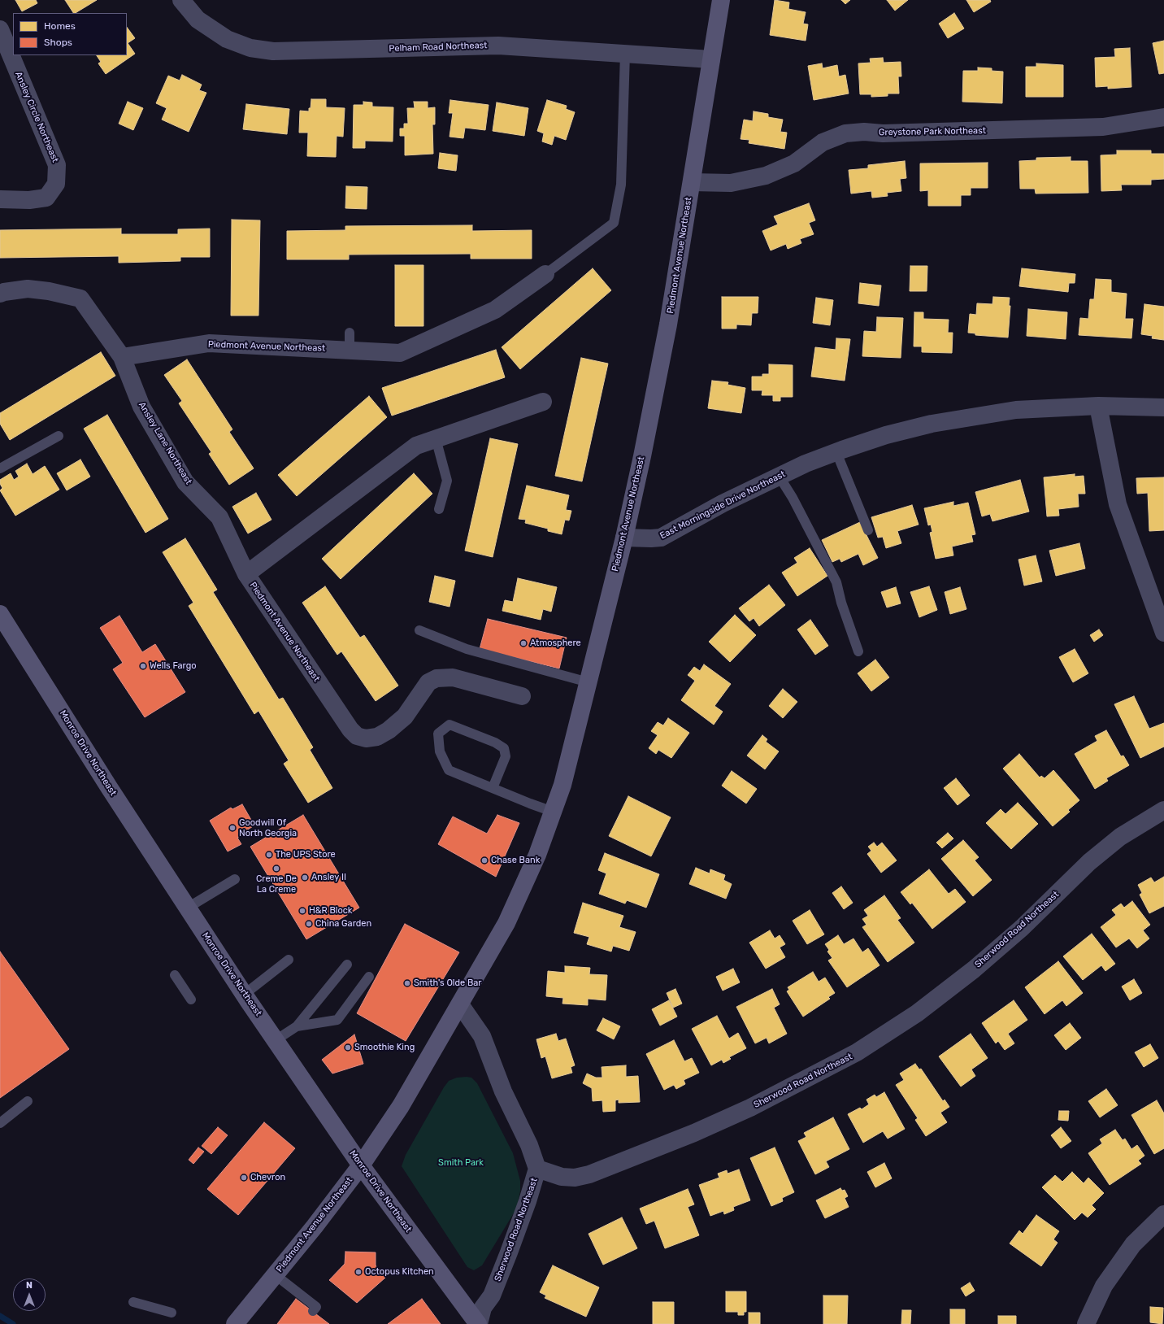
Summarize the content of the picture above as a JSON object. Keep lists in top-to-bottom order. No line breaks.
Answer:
{"streets":{"main road":["Piedmont Avenue Northeast","Monroe Drive Northeast"],"street":["Pelham Road Northeast","Ansley Circle Northeast","Greystone Park Northeast","Ansley Lane Northeast","East Morningside Drive Northeast","Sherwood Road Northeast"]},"crossings":[["Pelham Road Northeast","Piedmont Avenue Northeast"],["Greystone Park Northeast","Piedmont Avenue Northeast"],["Piedmont Avenue Northeast","Ansley Lane Northeast"],["Piedmont Avenue Northeast","East Morningside Drive Northeast"],["Piedmont Avenue Northeast","Monroe Drive Northeast"],["Monroe Drive Northeast","Sherwood Road Northeast"]],"parks":["Smith Park"],"places":["Atmosphere","Wells Fargo","Goodwill Of North Georgia","The UPS Store","Chase Bank","Creme De La Creme","Ansley II","H&R Block","China Garden","Smith's Olde Bar","Smoothie King","Chevron","Octopus Kitchen"],"legend":["Homes","Shops"],"north":"top"}
